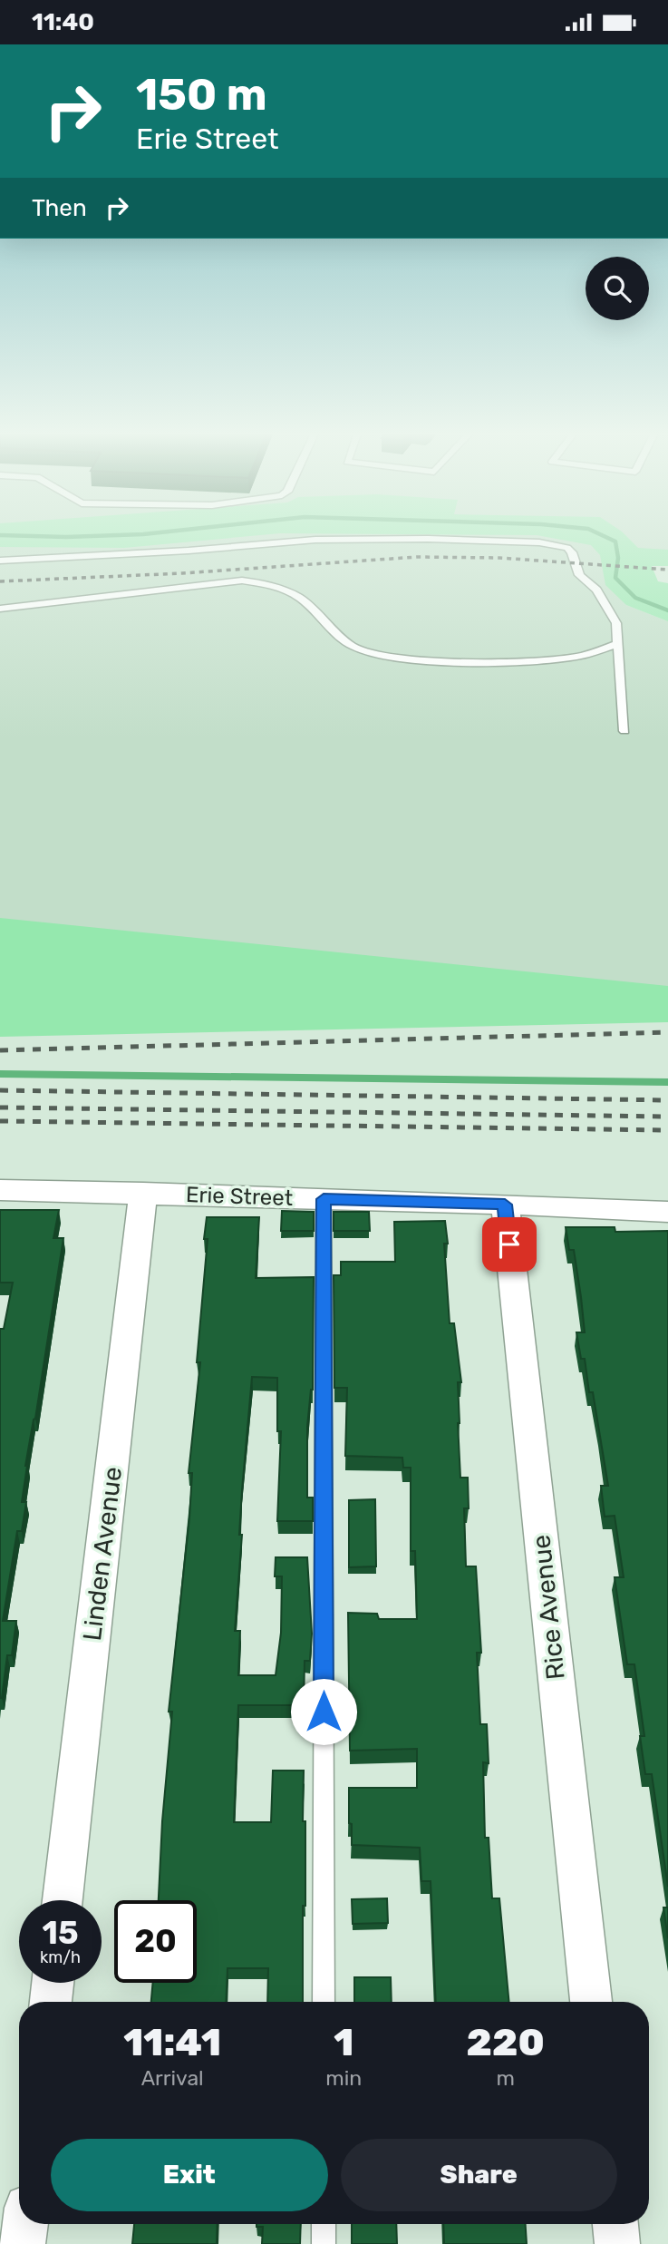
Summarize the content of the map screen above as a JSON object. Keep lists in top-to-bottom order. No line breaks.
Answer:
{"streets":{"street":["Erie Street","Linden Avenue","Rice Avenue"]},"crossings":[["Erie Street","Linden Avenue"],["Erie Street","Rice Avenue"]],"page":{"status":"11:40","turn":["150 m","Erie Street"],"then":"Then","speed":"15 km/h","limit":"20","eta":["11:41","Arrival","1","min","220","m"],"buttons":["Exit","Share"]}}
